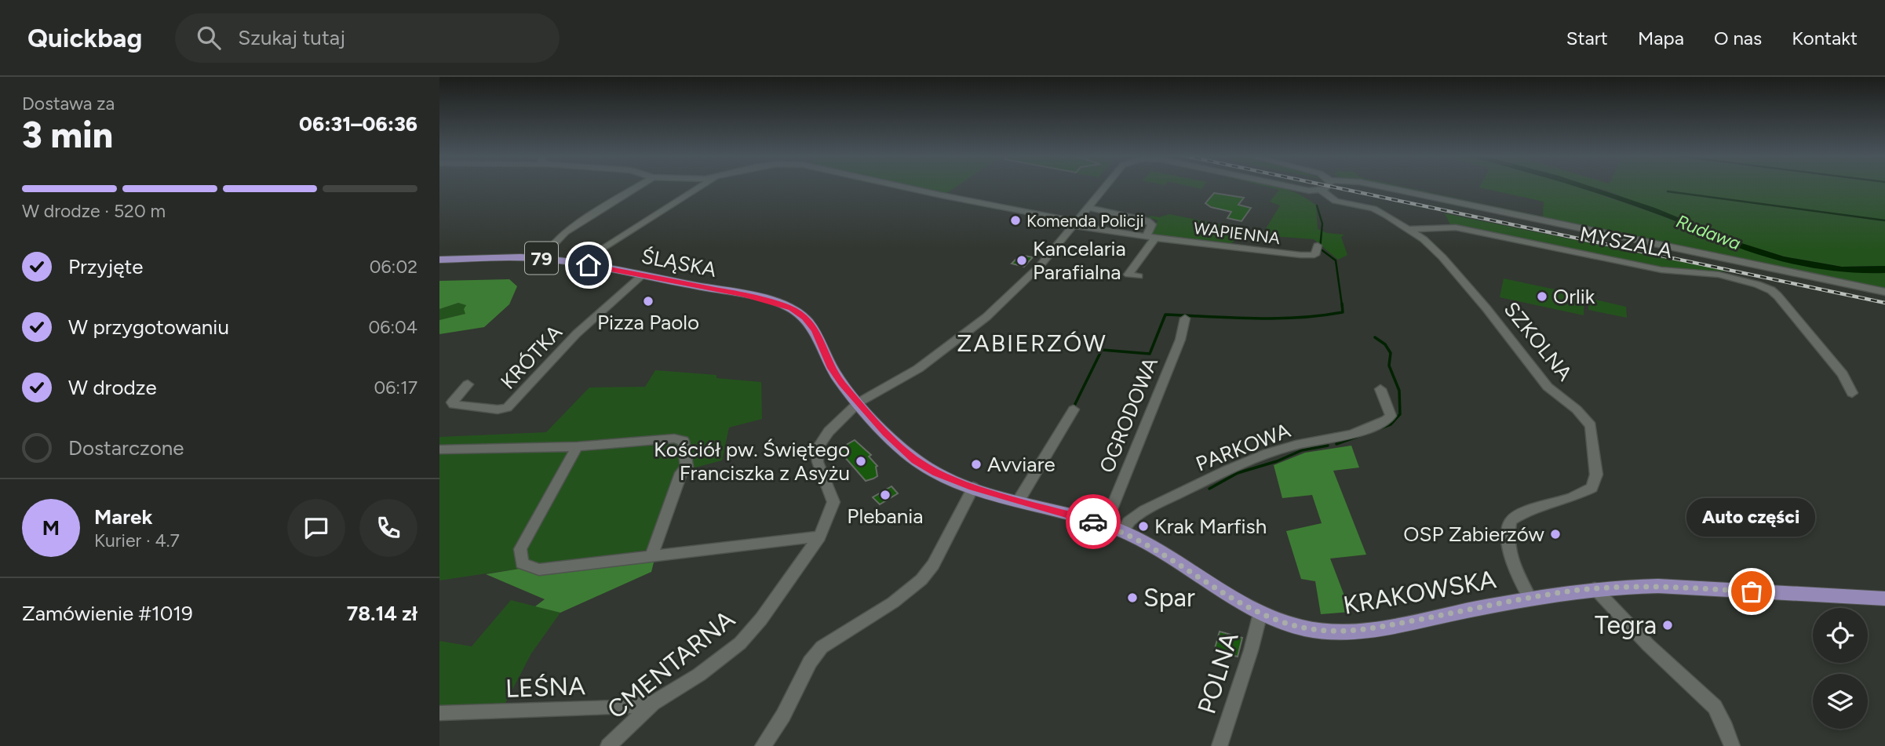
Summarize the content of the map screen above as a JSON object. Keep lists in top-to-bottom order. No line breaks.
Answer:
{"streets":{"main road":["79","ŚLĄSKA","KRAKOWSKA"],"street":["WAPIENNA","MYSZALA","SZKOLNA","KRÓTKA","OGRODOWA","PARKOWA","CMENTARNA","POLNA","LEŚNA"]},"crossings":[["WAPIENNA","SZKOLNA"],["MYSZALA","SZKOLNA"],["ŚLĄSKA","SZKOLNA"],["ŚLĄSKA","KRÓTKA"],["ŚLĄSKA","KRAKOWSKA"],["ŚLĄSKA","CMENTARNA"],["SZKOLNA","KRAKOWSKA"],["SZKOLNA","CMENTARNA"],["OGRODOWA","KRAKOWSKA"],["PARKOWA","KRAKOWSKA"],["KRAKOWSKA","CMENTARNA"],["KRAKOWSKA","POLNA"],["CMENTARNA","LEŚNA"]],"districts":["ZABIERZÓW"],"water":["Rudawa"],"places":["Komenda Policji","Kancelaria Parafialna","Orlik","Pizza Paolo","Kościół pw. Świętego Franciszka z Asyżu","Avviare","Plebania","Krak Marfish","OSP Zabierzów","Auto części","Spar","Tegra"],"page":{"header":"Quickbag","search":"Szukaj tutaj","nav":["Start","Mapa","O nas","Kontakt"],"heading":["3 min","Dostawa za","06:31–06:36"],"panel":["Marek","Kurier · 4.7","Zamówienie #1019","78.14 zł"],"bar":"W drodze · 520 m","list":[["Przyjęte","06:02"],["W przygotowaniu","06:04"],["W drodze","06:17"],"Dostarczone"],"bubble":"Auto części","round":"M"}}
